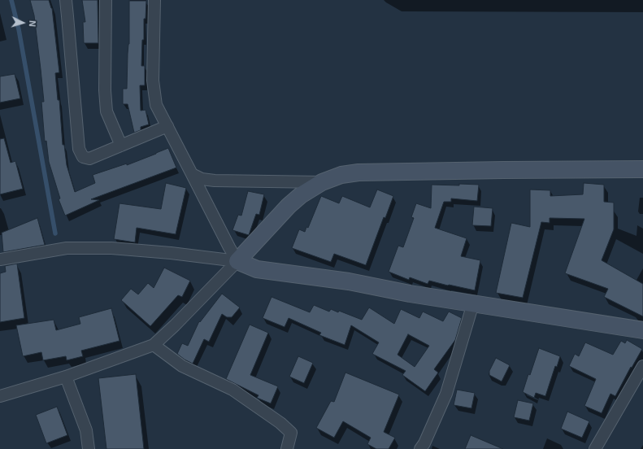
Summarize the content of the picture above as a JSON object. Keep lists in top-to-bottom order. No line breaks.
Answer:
{"north":"right"}
